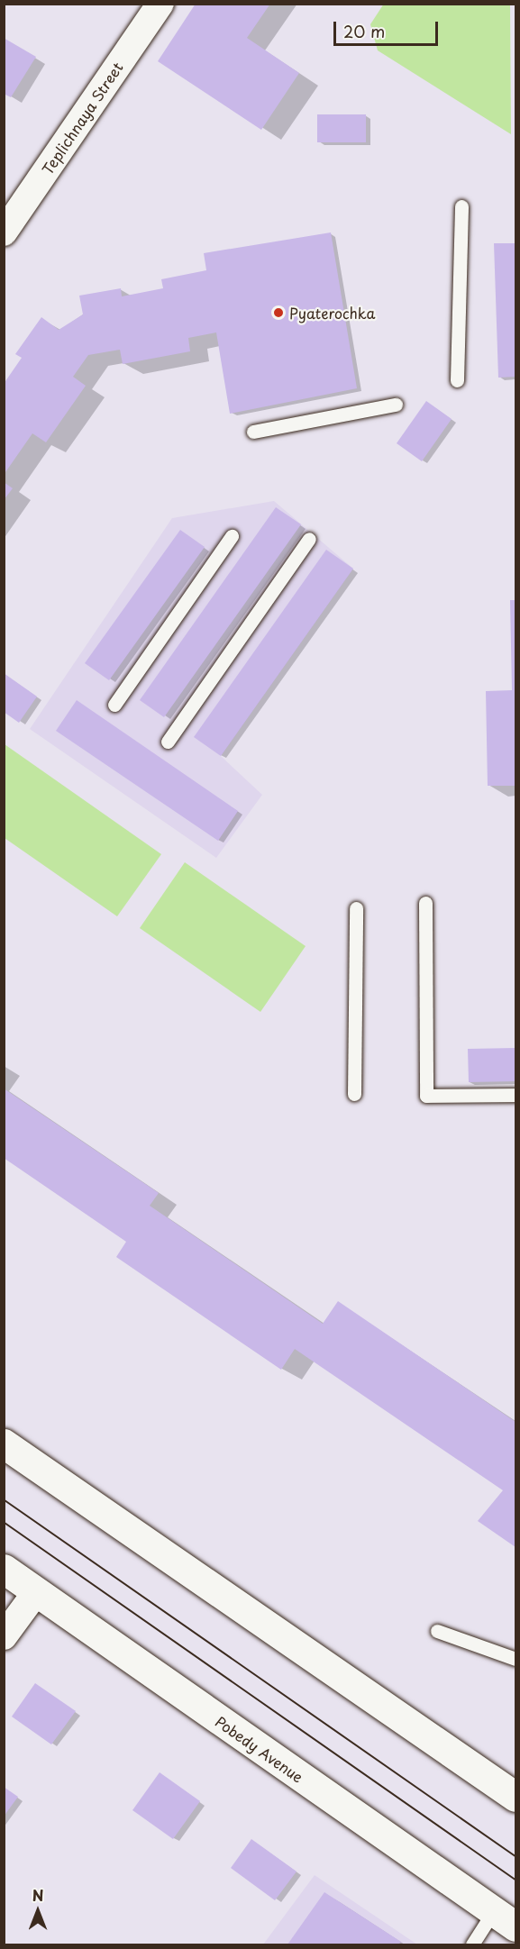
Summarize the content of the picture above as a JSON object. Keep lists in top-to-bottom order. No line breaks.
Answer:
{"streets":{"main road":["Pobedy Avenue"],"street":["Teplichnaya Street"]},"places":["Pyaterochka"],"scale_bar":"20 m","north":"top"}
